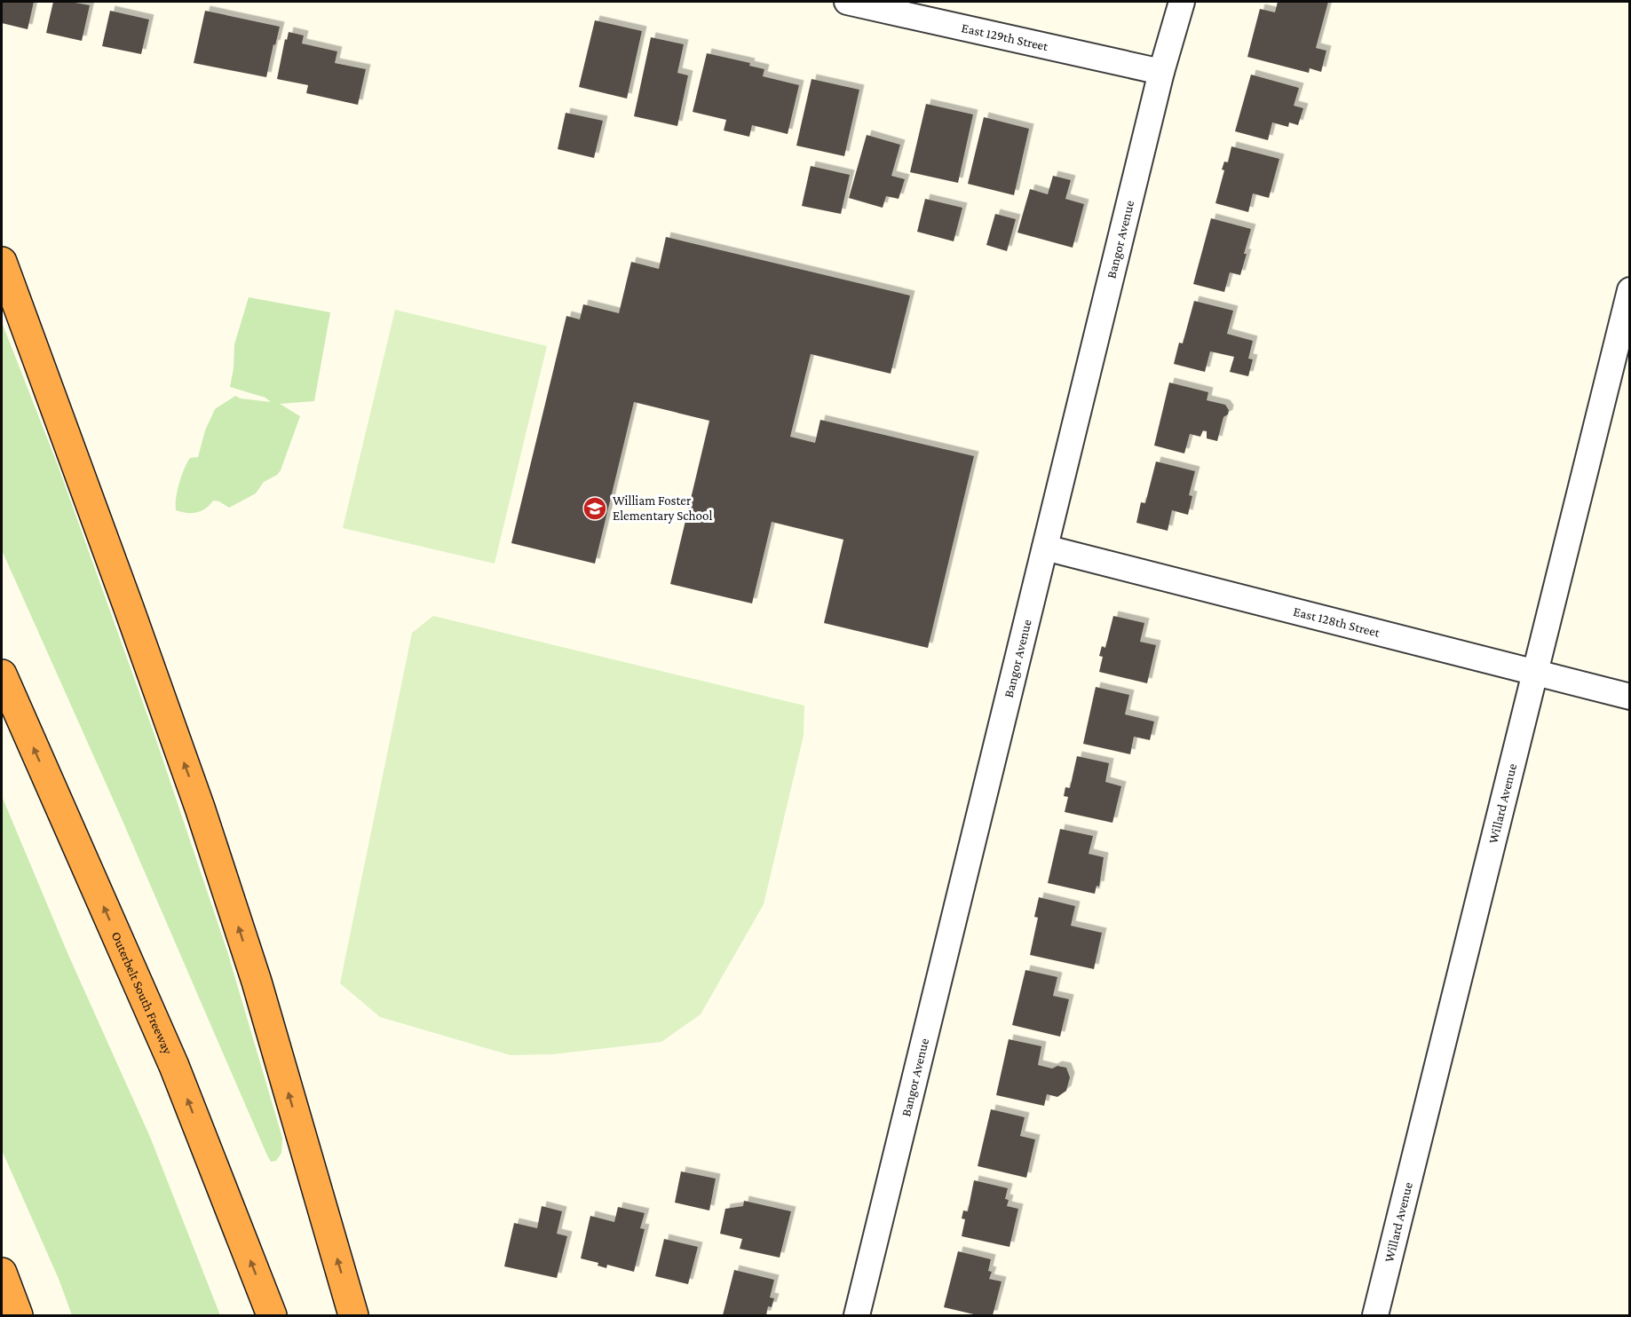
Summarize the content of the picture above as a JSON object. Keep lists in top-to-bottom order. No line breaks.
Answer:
{"streets":{"highway":["Outerbelt South Freeway"],"street":["East 129th Street","Bangor Avenue","East 128th Street","Willard Avenue"]},"crossings":[["East 129th Street","Bangor Avenue"],["Bangor Avenue","East 128th Street"],["East 128th Street","Willard Avenue"]],"places":{"school or university":["William Foster Elementary School"]}}
